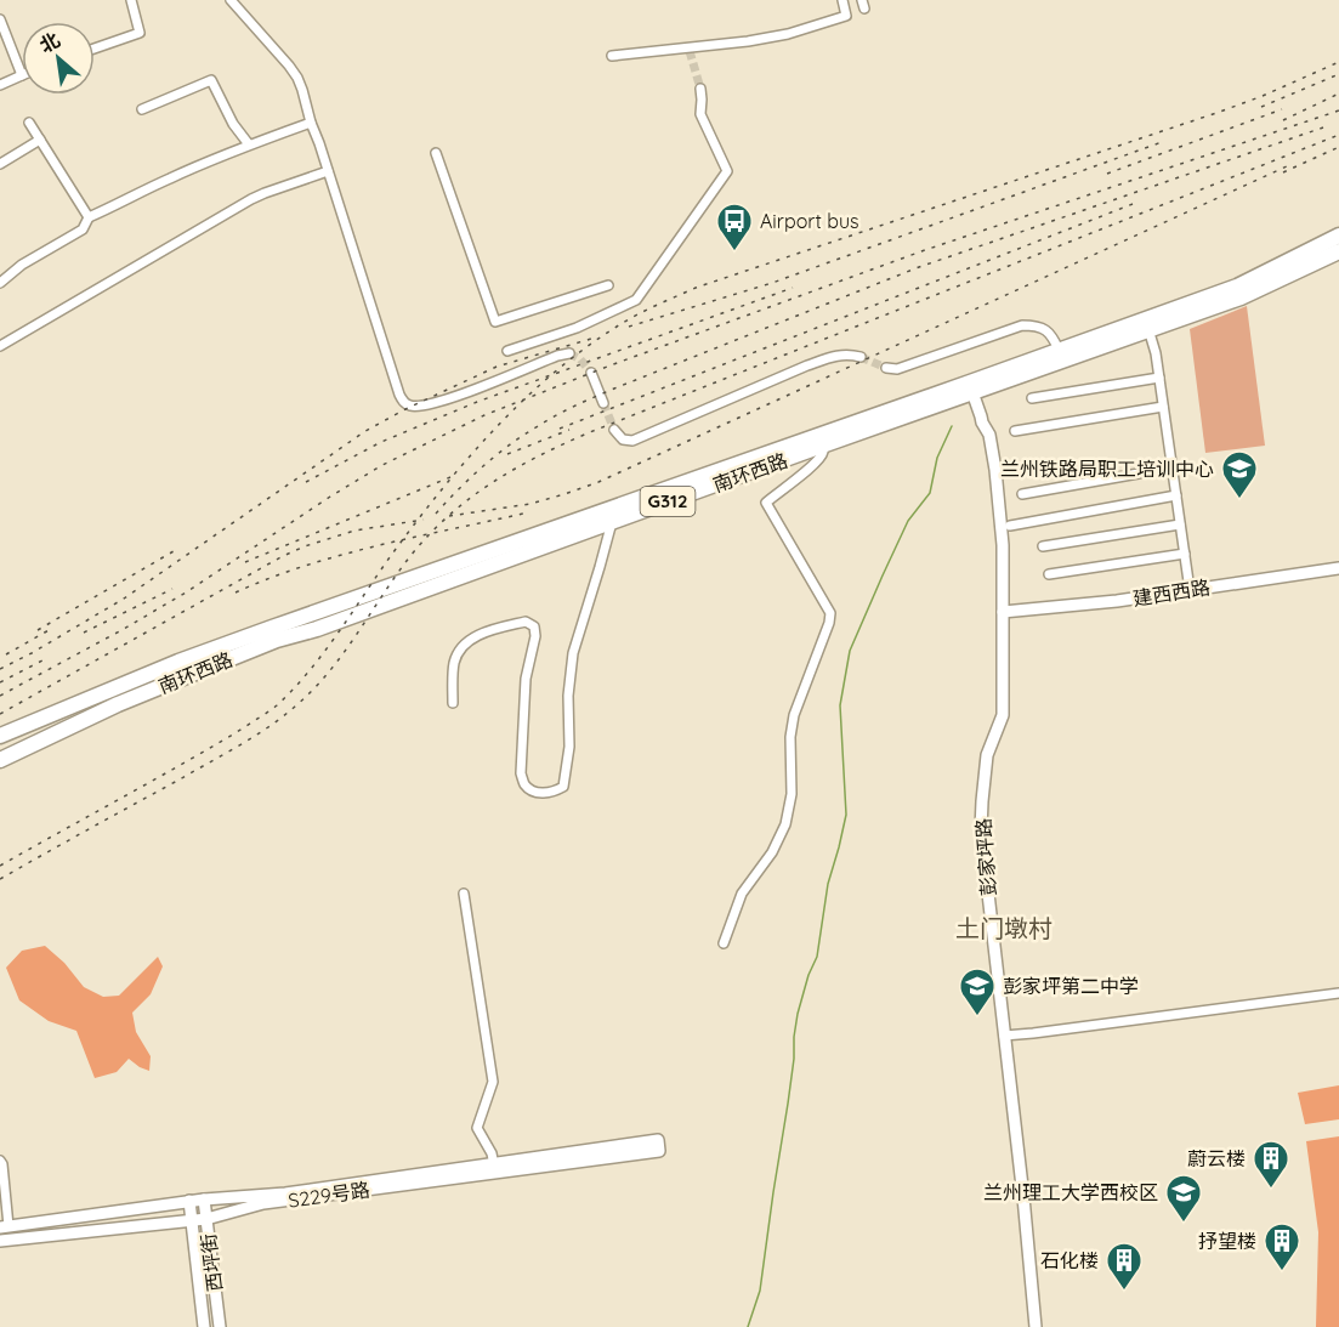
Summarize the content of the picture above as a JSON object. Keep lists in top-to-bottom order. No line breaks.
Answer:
{"streets":{"highway":["南环西路","G312"],"street":["建西西路","彭家坪路","S229号路","西坪街"]},"crossings":[["南环西路","彭家坪路"],["建西西路","彭家坪路"],["S229号路","西坪街"]],"districts":["土门墩村"],"places":{"bus stop":["Airport bus"],"school or university":["兰州铁路局职工培训中心","彭家坪第二中学","兰州理工大学西校区"],"building":["蔚云楼","抒望楼","石化楼"]},"north":"top left"}
